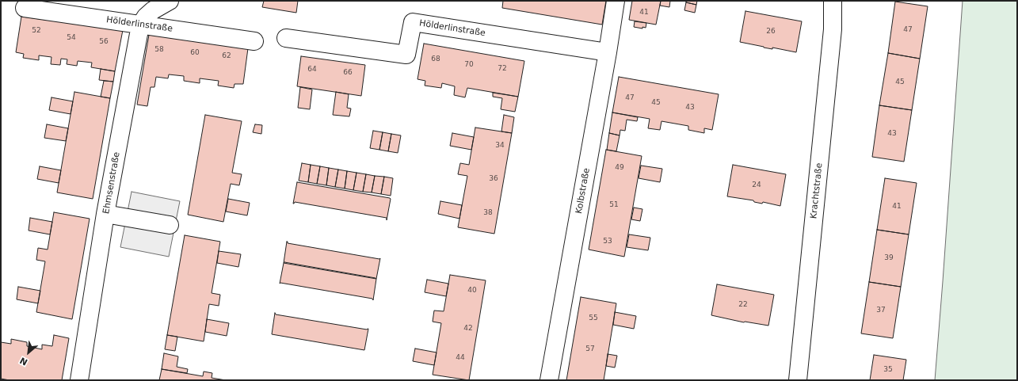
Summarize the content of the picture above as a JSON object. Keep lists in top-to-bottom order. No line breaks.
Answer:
{"streets":{"street":["Hölderlinstraße","Ehmsenstraße","Kolbstraße","Krachtstraße"]},"crossings":[["Hölderlinstraße","Ehmsenstraße"],["Hölderlinstraße","Kolbstraße"]],"house_numbers":["41","47","52","26","54","56","58","60","62","68","70","72","64","66","45","47","45","43","43","34","49","36","24","51","41","38","53","39","40","22","37","55","42","57","44","35"],"north":"bottom left"}
